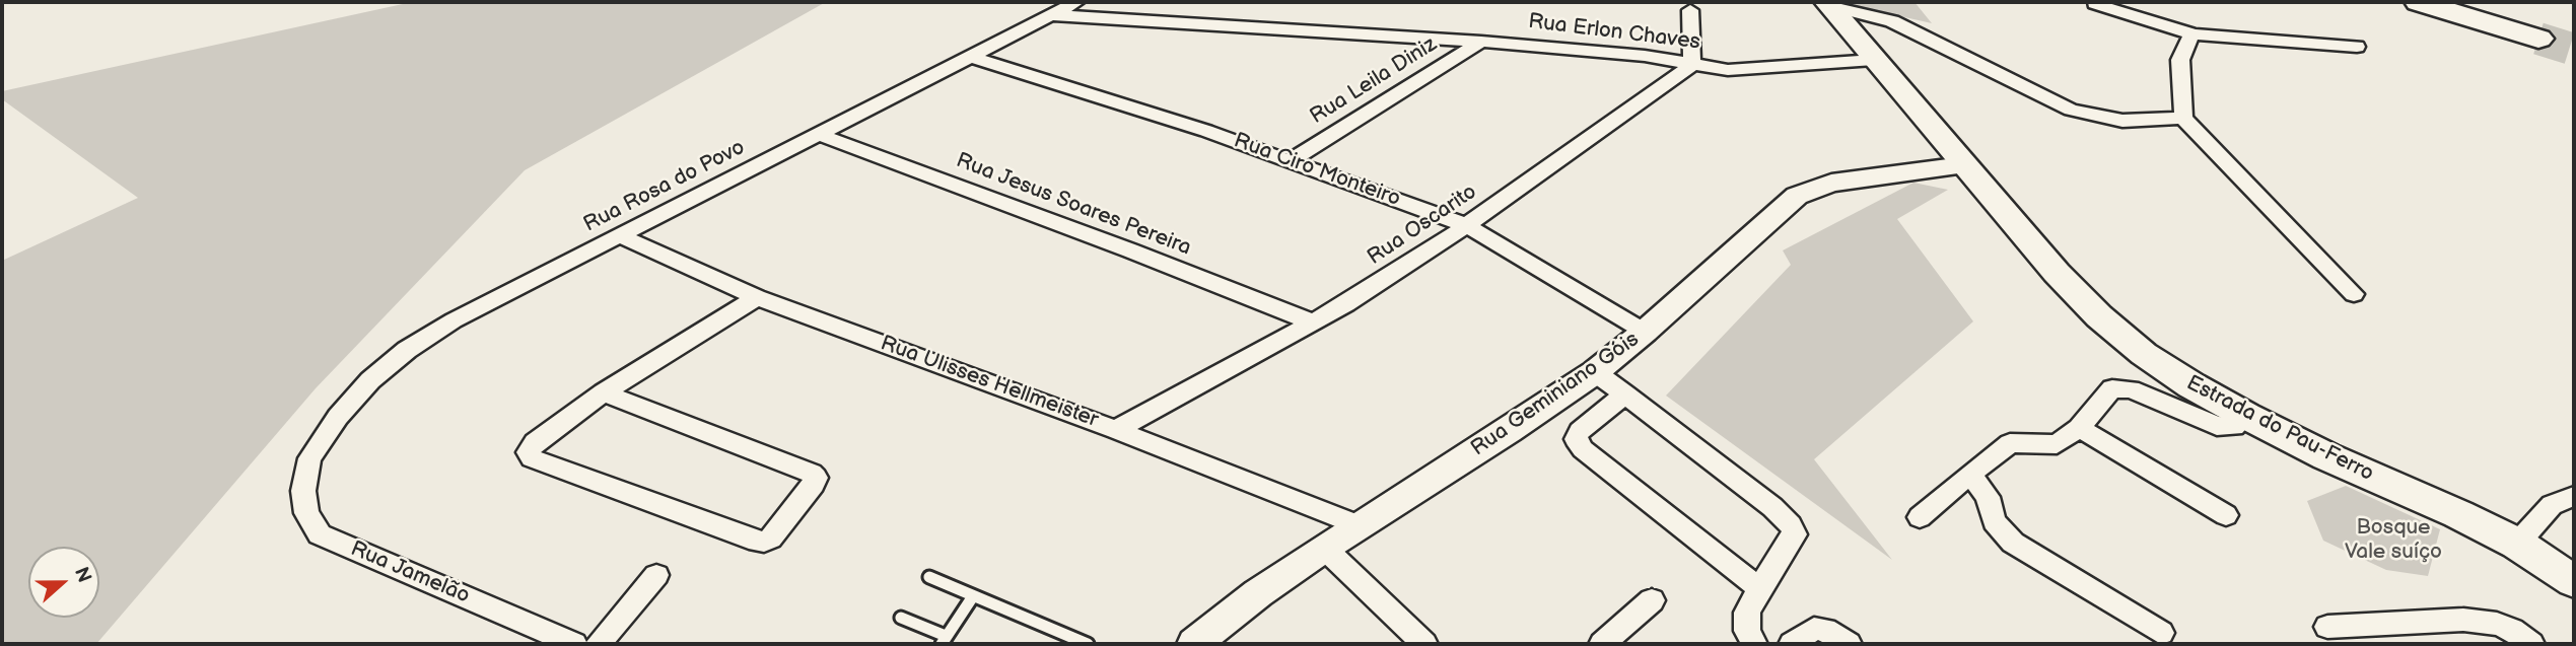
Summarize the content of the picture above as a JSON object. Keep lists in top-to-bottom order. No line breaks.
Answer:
{"streets":{"main road":["Estrada do Pau-Ferro"],"street":["Rua Erlon Chaves","Rua Leila Diniz","Rua Ciro Monteiro","Rua Rosa do Povo","Rua Jesus Soares Pereira","Rua Oscarito","Rua Ulisses Hellmeister","Rua Geminiano Góis","Rua Jamelão"]},"crossings":[["Rua Erlon Chaves","Rua Leila Diniz"],["Rua Erlon Chaves","Rua Rosa do Povo"],["Rua Erlon Chaves","Rua Oscarito"],["Rua Erlon Chaves","Estrada do Pau-Ferro"],["Rua Leila Diniz","Rua Ciro Monteiro"],["Rua Ciro Monteiro","Rua Rosa do Povo"],["Rua Ciro Monteiro","Rua Oscarito"],["Rua Ciro Monteiro","Rua Geminiano Góis"],["Rua Rosa do Povo","Rua Jesus Soares Pereira"],["Rua Rosa do Povo","Rua Ulisses Hellmeister"],["Rua Rosa do Povo","Rua Jamelão"],["Rua Jesus Soares Pereira","Rua Oscarito"],["Rua Oscarito","Rua Ulisses Hellmeister"],["Rua Ulisses Hellmeister","Rua Geminiano Góis"],["Rua Geminiano Góis","Estrada do Pau-Ferro"]],"parks":["Bosque Vale suíço"],"north":"right"}
